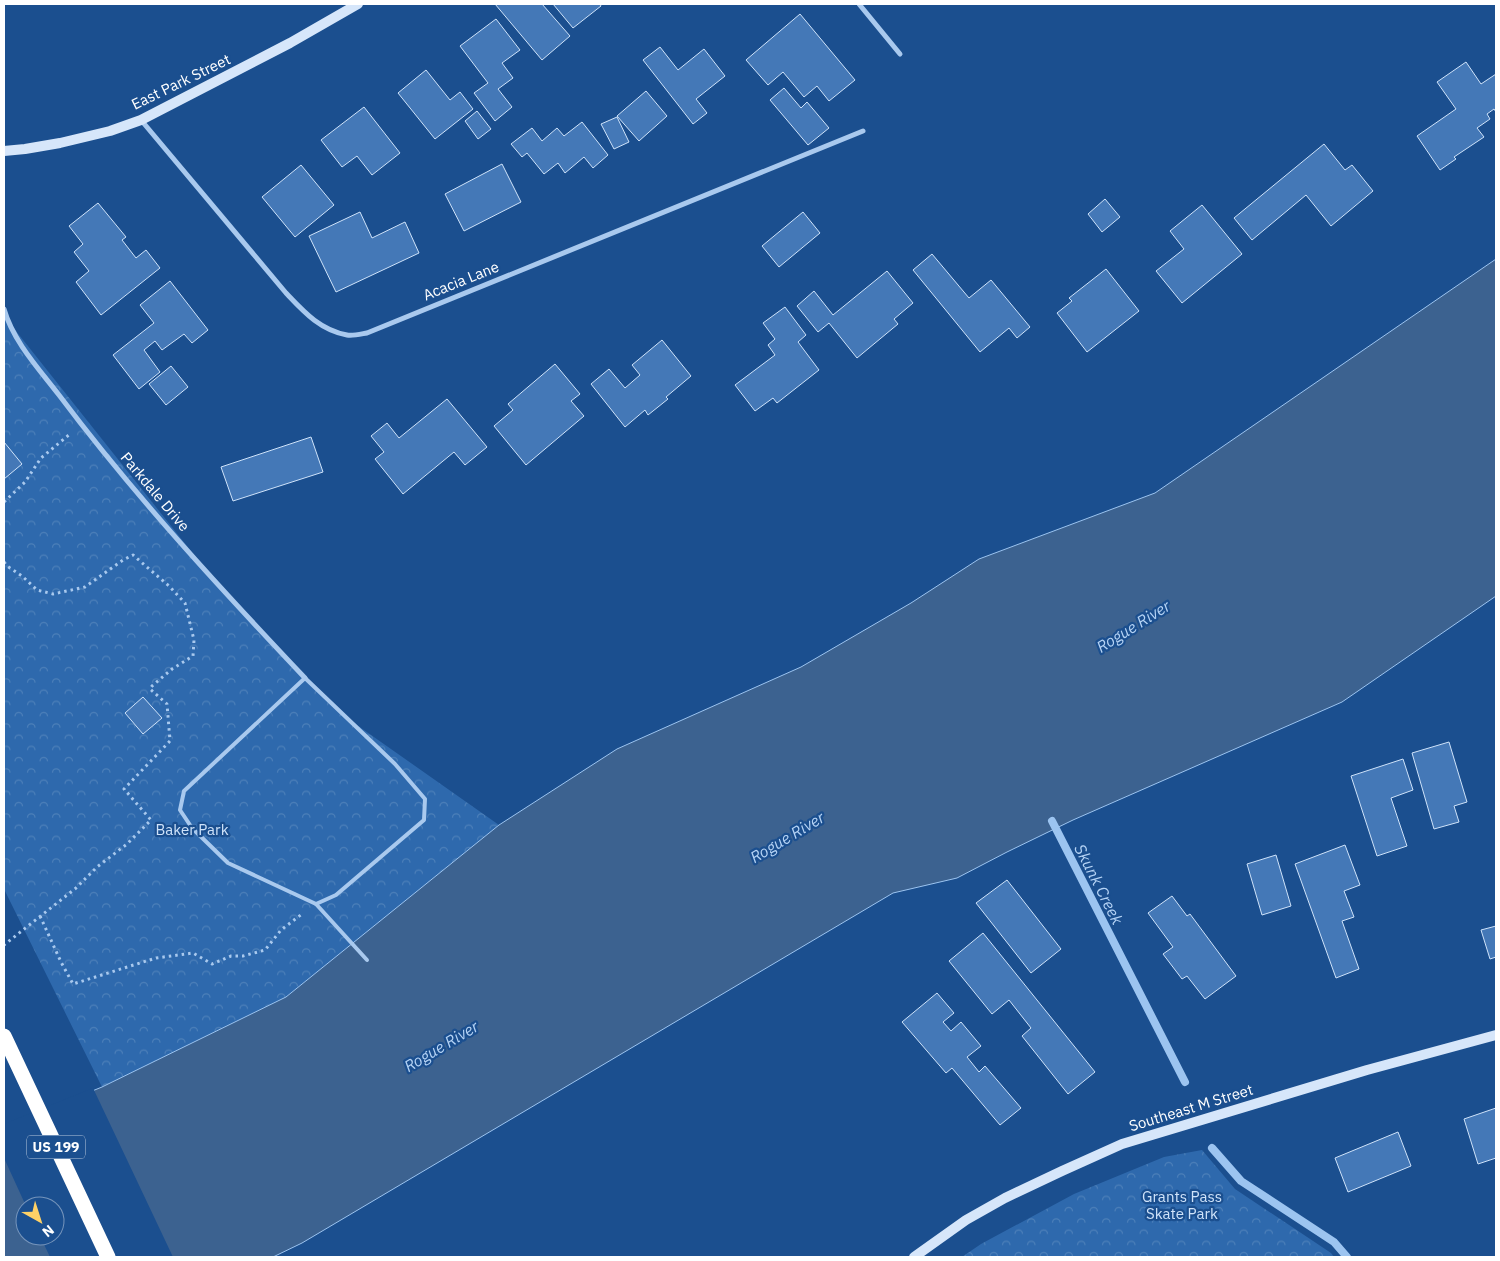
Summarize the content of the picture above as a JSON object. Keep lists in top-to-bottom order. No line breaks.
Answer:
{"streets":{"highway":["US 199"],"street":["East Park Street","Acacia Lane","Parkdale Drive","Southeast M Street"]},"crossings":[["East Park Street","Acacia Lane"]],"water":["Rogue River","Skunk Creek"],"parks":["Baker Park","Grants Pass Skate Park"],"north":"bottom right"}
